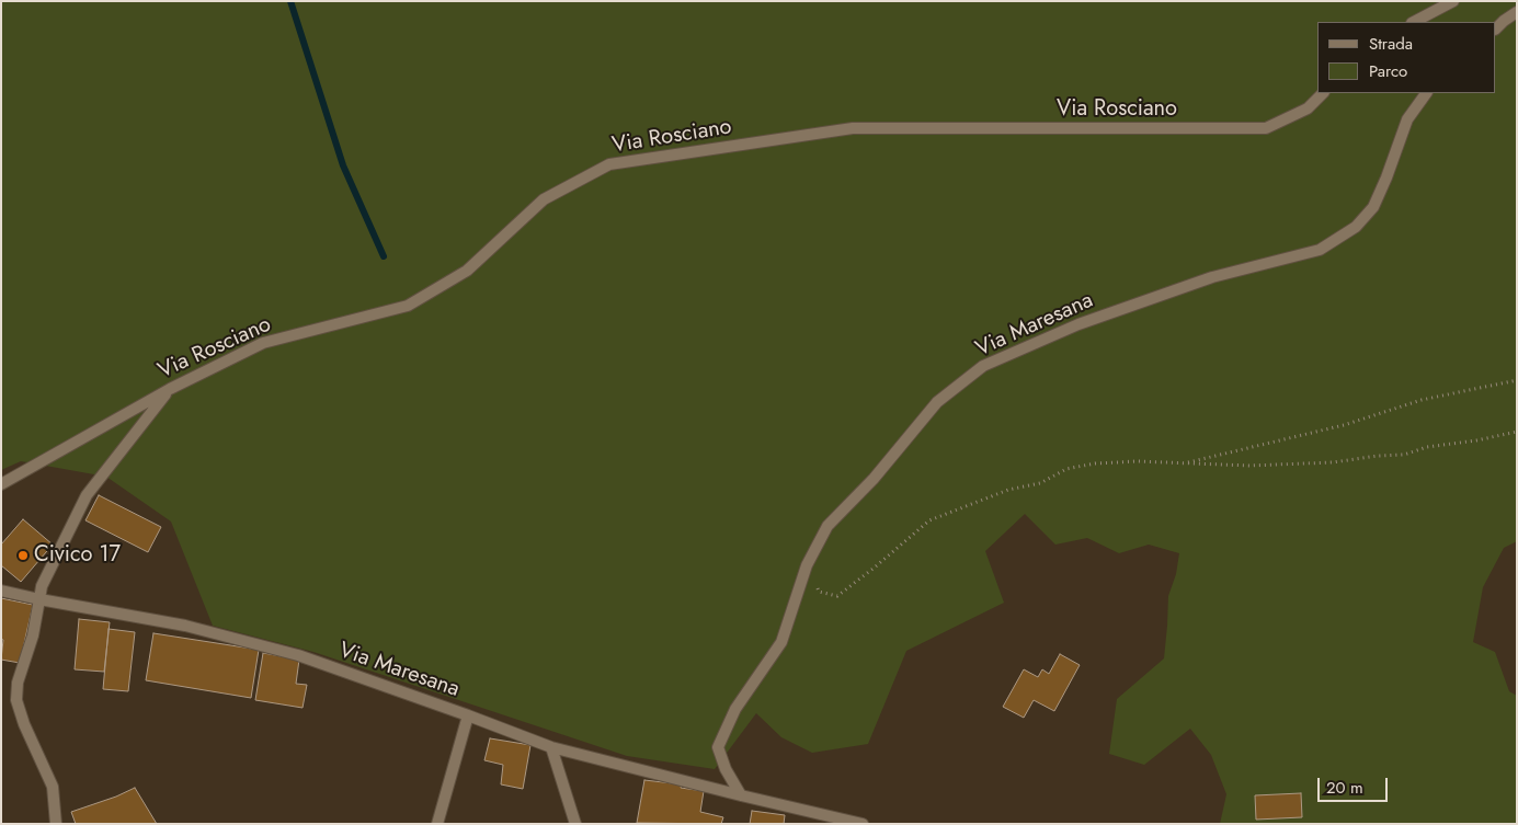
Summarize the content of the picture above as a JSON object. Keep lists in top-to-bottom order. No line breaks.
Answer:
{"streets":{"street":["Via Rosciano","Via Maresana"]},"places":["Civico 17"],"legend":["Strada","Parco"],"scale_bar":"20 m"}
